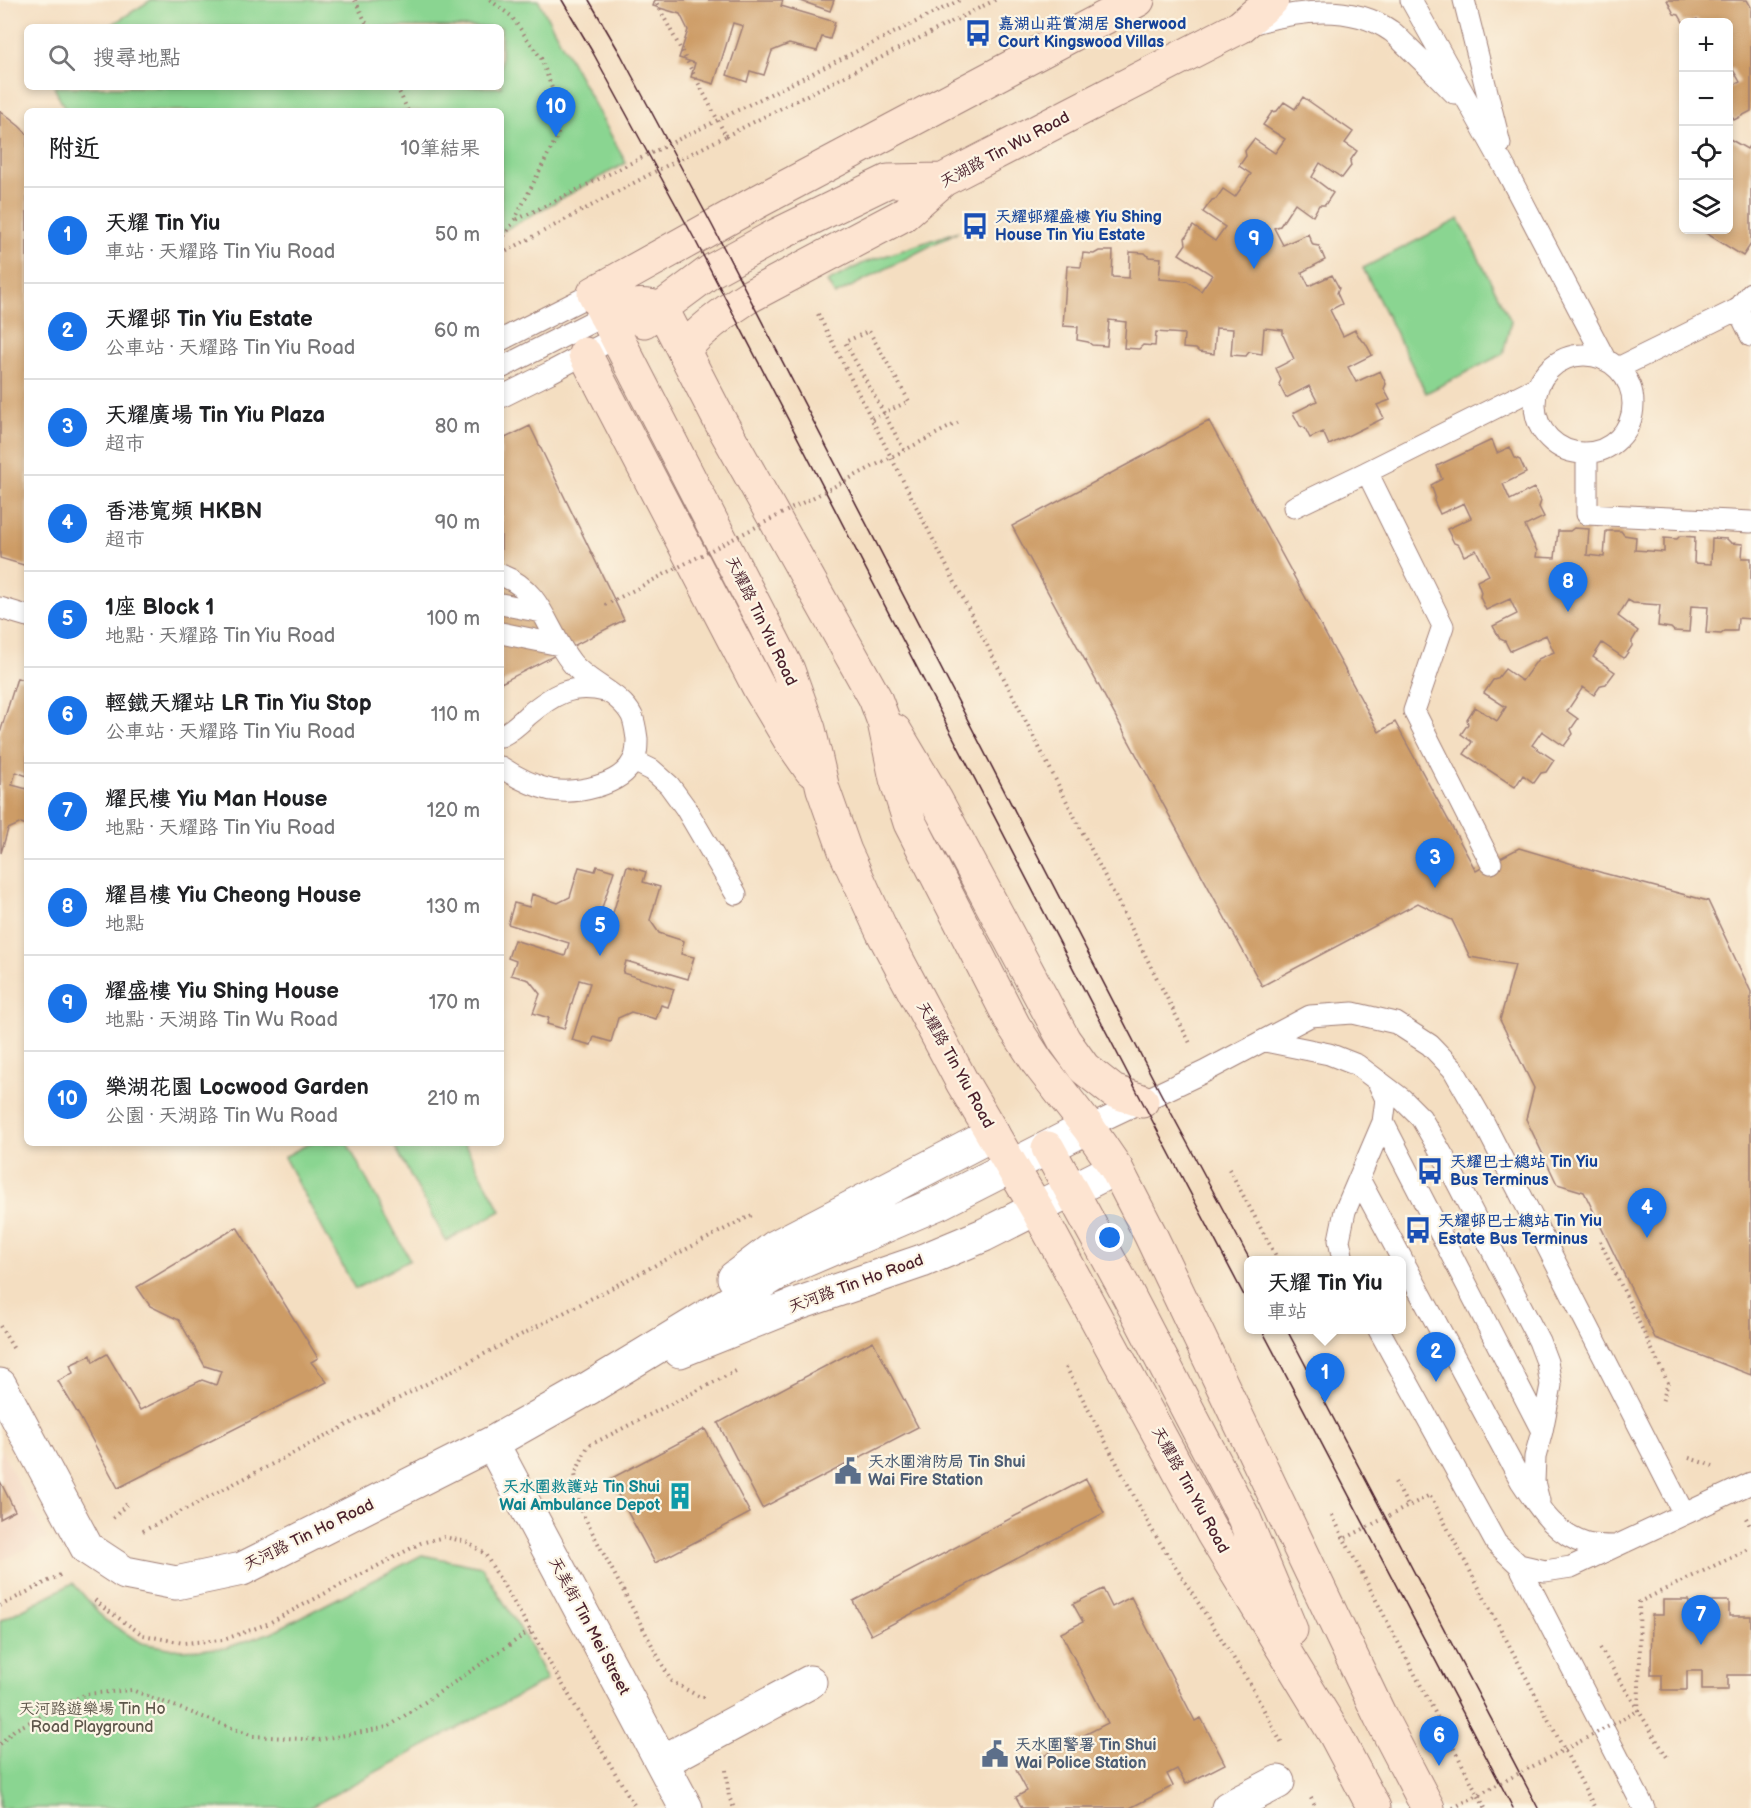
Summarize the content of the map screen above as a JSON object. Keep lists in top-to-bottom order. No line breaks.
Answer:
{"streets":{"main road":["天湖路 Tin Wu Road","天耀路 Tin Yiu Road"],"street":["天河路 Tin Ho Road","天美街 Tin Mei Street"]},"crossings":[["天耀路 Tin Yiu Road","天河路 Tin Ho Road"],["天河路 Tin Ho Road","天美街 Tin Mei Street"]],"parks":["天河路遊樂場 Tin Ho Road Playground"],"places":{"bus stop":["嘉湖山莊賞湖居 Sherwood Court Kingswood Villas","天耀邨耀盛樓 Yiu Shing House Tin Yiu Estate","天耀巴士總站 Tin Yiu Bus Terminus","天耀邨巴士總站 Tin Yiu Estate Bus Terminus"],"public building":["天水圍消防局 Tin Shui Wai Fire Station","天水圍警署 Tin Shui Wai Police Station"],"building":["天水圍救護站 Tin Shui Wai Ambulance Depot"]},"page":{"map_buttons":["+","−"],"search":"搜尋地點","pins":["10","9","8","3","5","4","2","1","7","6"],"heading":["附近","10筆結果"],"list":[{"mark":"1","name":"天耀 Tin Yiu","note":"車站 · 天耀路 Tin Yiu Road","value":"50 m"},{"mark":"2","name":"天耀邨 Tin Yiu Estate","note":"公車站 · 天耀路 Tin Yiu Road","value":"60 m"},{"mark":"3","name":"天耀廣場 Tin Yiu Plaza","note":"超市","value":"80 m"},{"mark":"4","name":"香港寬頻 HKBN","note":"超市","value":"90 m"},{"mark":"5","name":"1座 Block 1","note":"地點 · 天耀路 Tin Yiu Road","value":"100 m"},{"mark":"6","name":"輕鐵天耀站 LR Tin Yiu Stop","note":"公車站 · 天耀路 Tin Yiu Road","value":"110 m"},{"mark":"7","name":"耀民樓 Yiu Man House","note":"地點 · 天耀路 Tin Yiu Road","value":"120 m"},{"mark":"8","name":"耀昌樓 Yiu Cheong House","note":"地點","value":"130 m"},{"mark":"9","name":"耀盛樓 Yiu Shing House","note":"地點 · 天湖路 Tin Wu Road","value":"170 m"},{"mark":"10","name":"樂湖花園 Locwood Garden","note":"公園 · 天湖路 Tin Wu Road","value":"210 m"}],"popup":["天耀 Tin Yiu","車站"]}}
